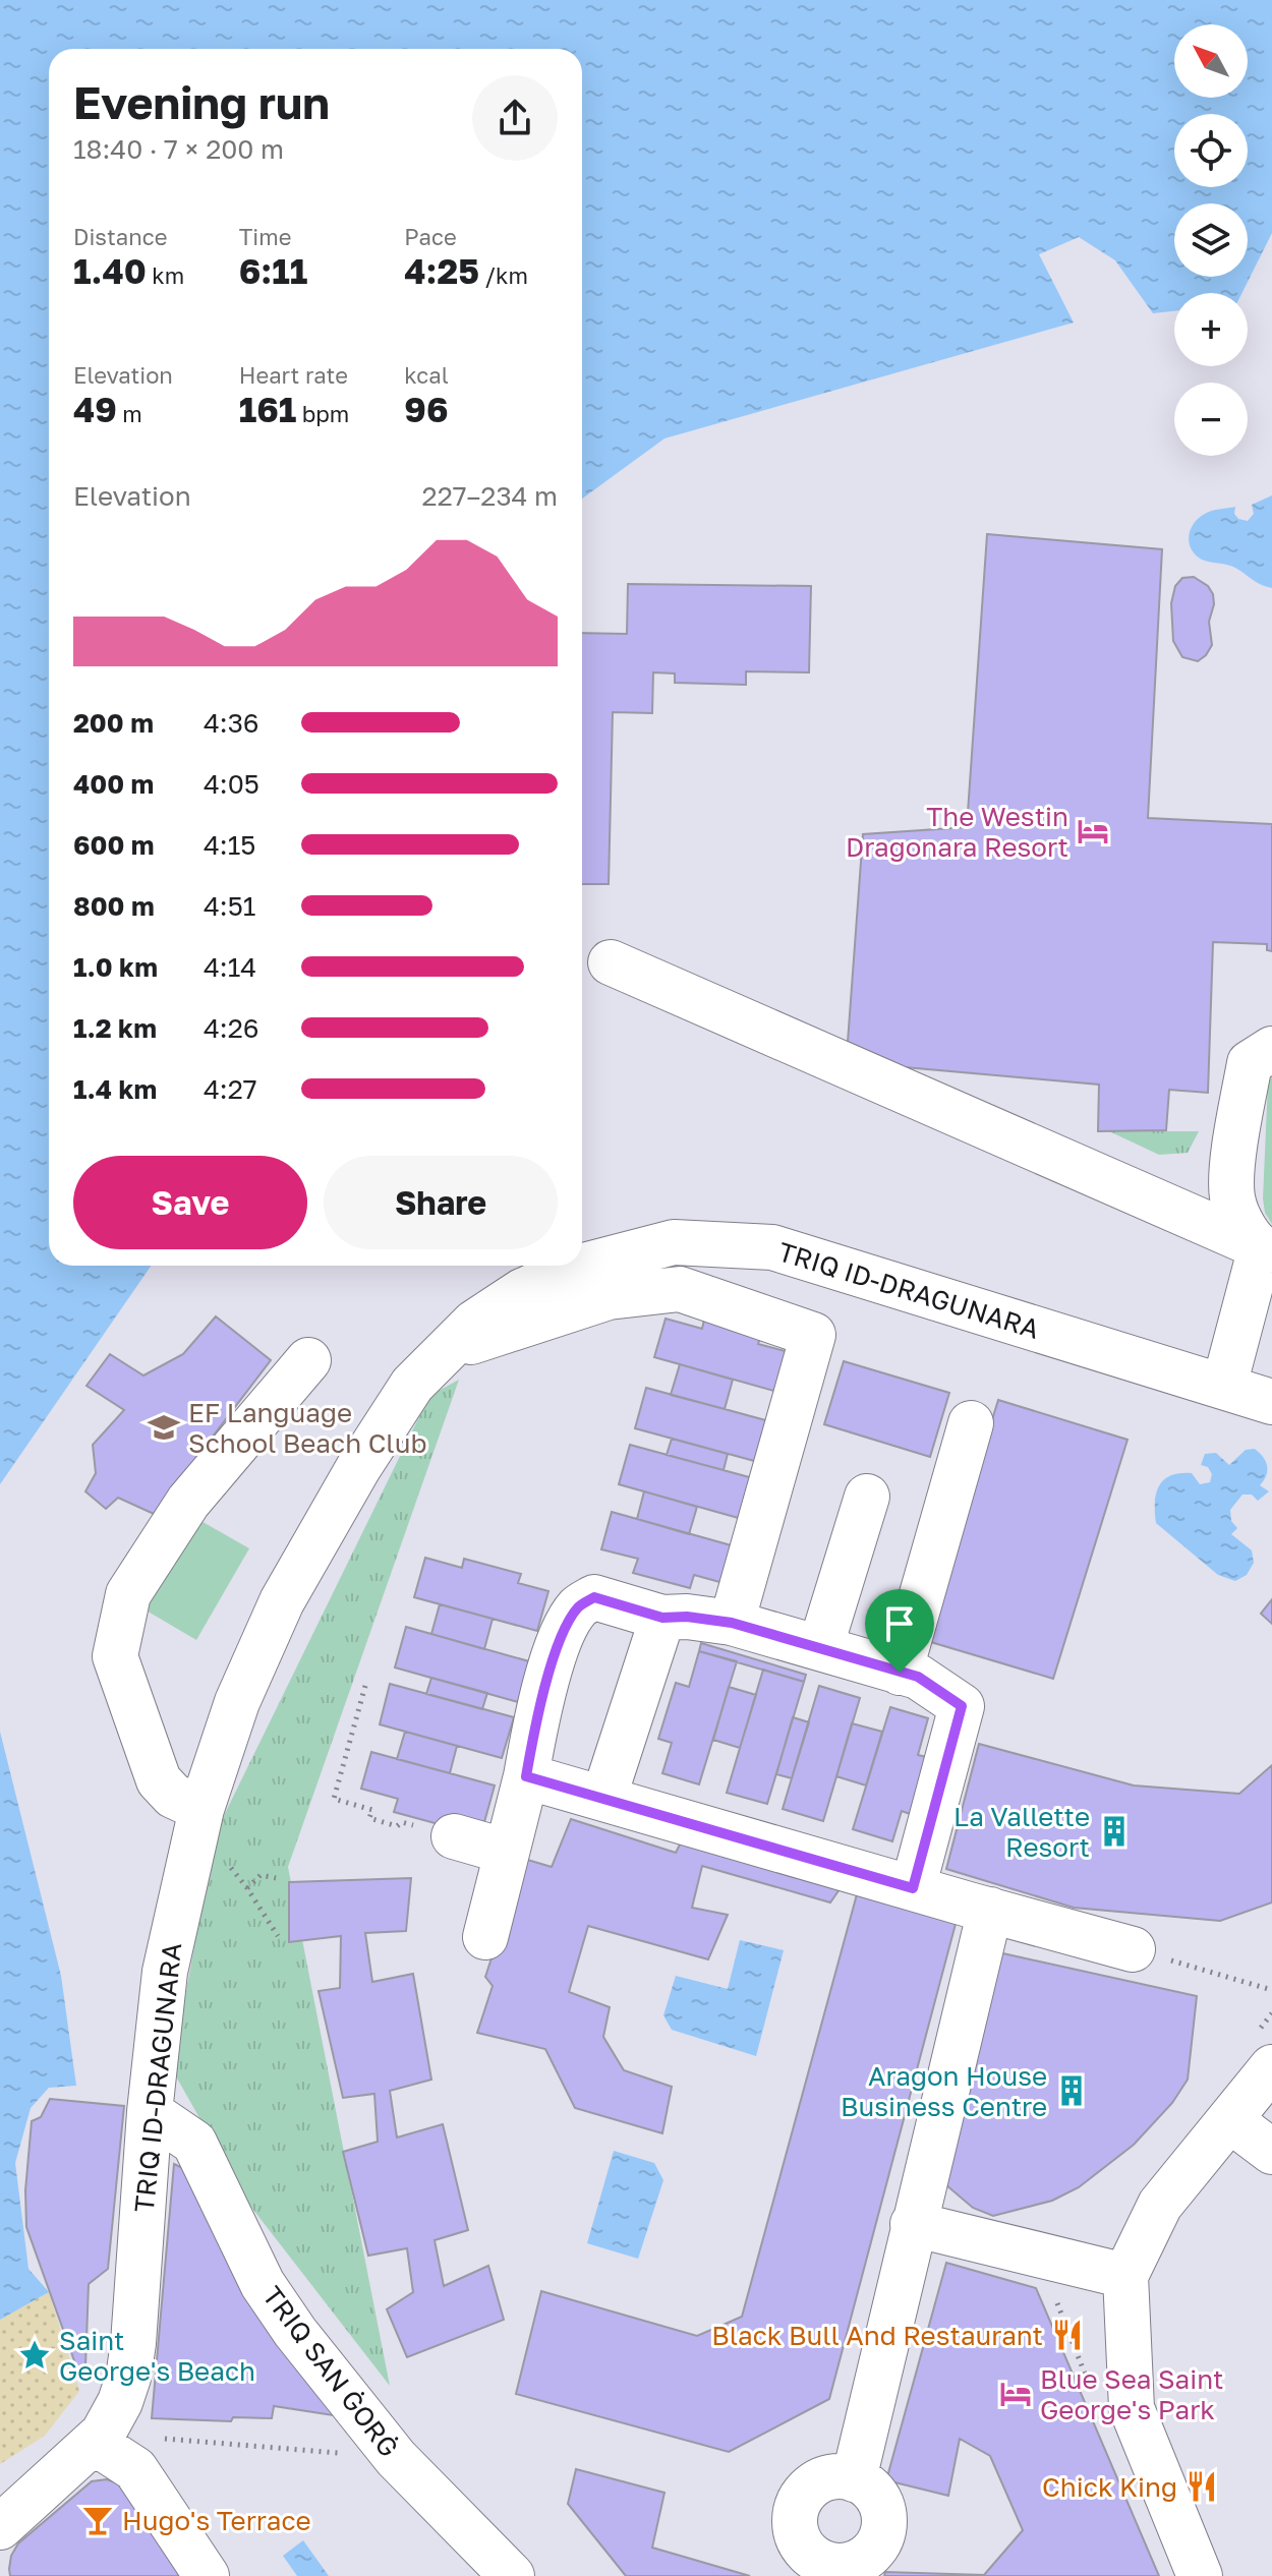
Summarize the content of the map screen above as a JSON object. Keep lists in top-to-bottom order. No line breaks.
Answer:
{"streets":{"street":["TRIQ ID-DRAGUNARA","TRIQ SAN ĠORĠ"]},"crossings":[["TRIQ ID-DRAGUNARA","TRIQ SAN ĠORĠ"]],"places":{"hotel":["The Westin Dragonara Resort","Blue Sea Saint George's Park"],"school or university":["EF Language School Beach Club"],"building":["La Vallette Resort","Aragon House Business Centre"],"restaurant":["Black Bull And Restaurant","Chick King"],"place":["Saint George's Beach"],"bar":["Hugo's Terrace"]},"north":"top left","page":{"map_buttons":["+","−"],"heading":["Evening run","18:40 · 7 × 200 m"],"stats":[["Distance","1.40 km"],["Time","6:11"],["Pace","4:25 /km"],["Elevation","49 m"],["Heart rate","161 bpm"],["kcal","96"]],"chart":["Elevation","227–234 m"],"list":[{"name":"200 m","note":"4:36"},{"name":"400 m","note":"4:05"},{"name":"600 m","note":"4:15"},{"name":"800 m","note":"4:51"},{"name":"1.0 km","note":"4:14"},{"name":"1.2 km","note":"4:26"},{"name":"1.4 km","note":"4:27"}],"buttons":["Save","Share"]}}
